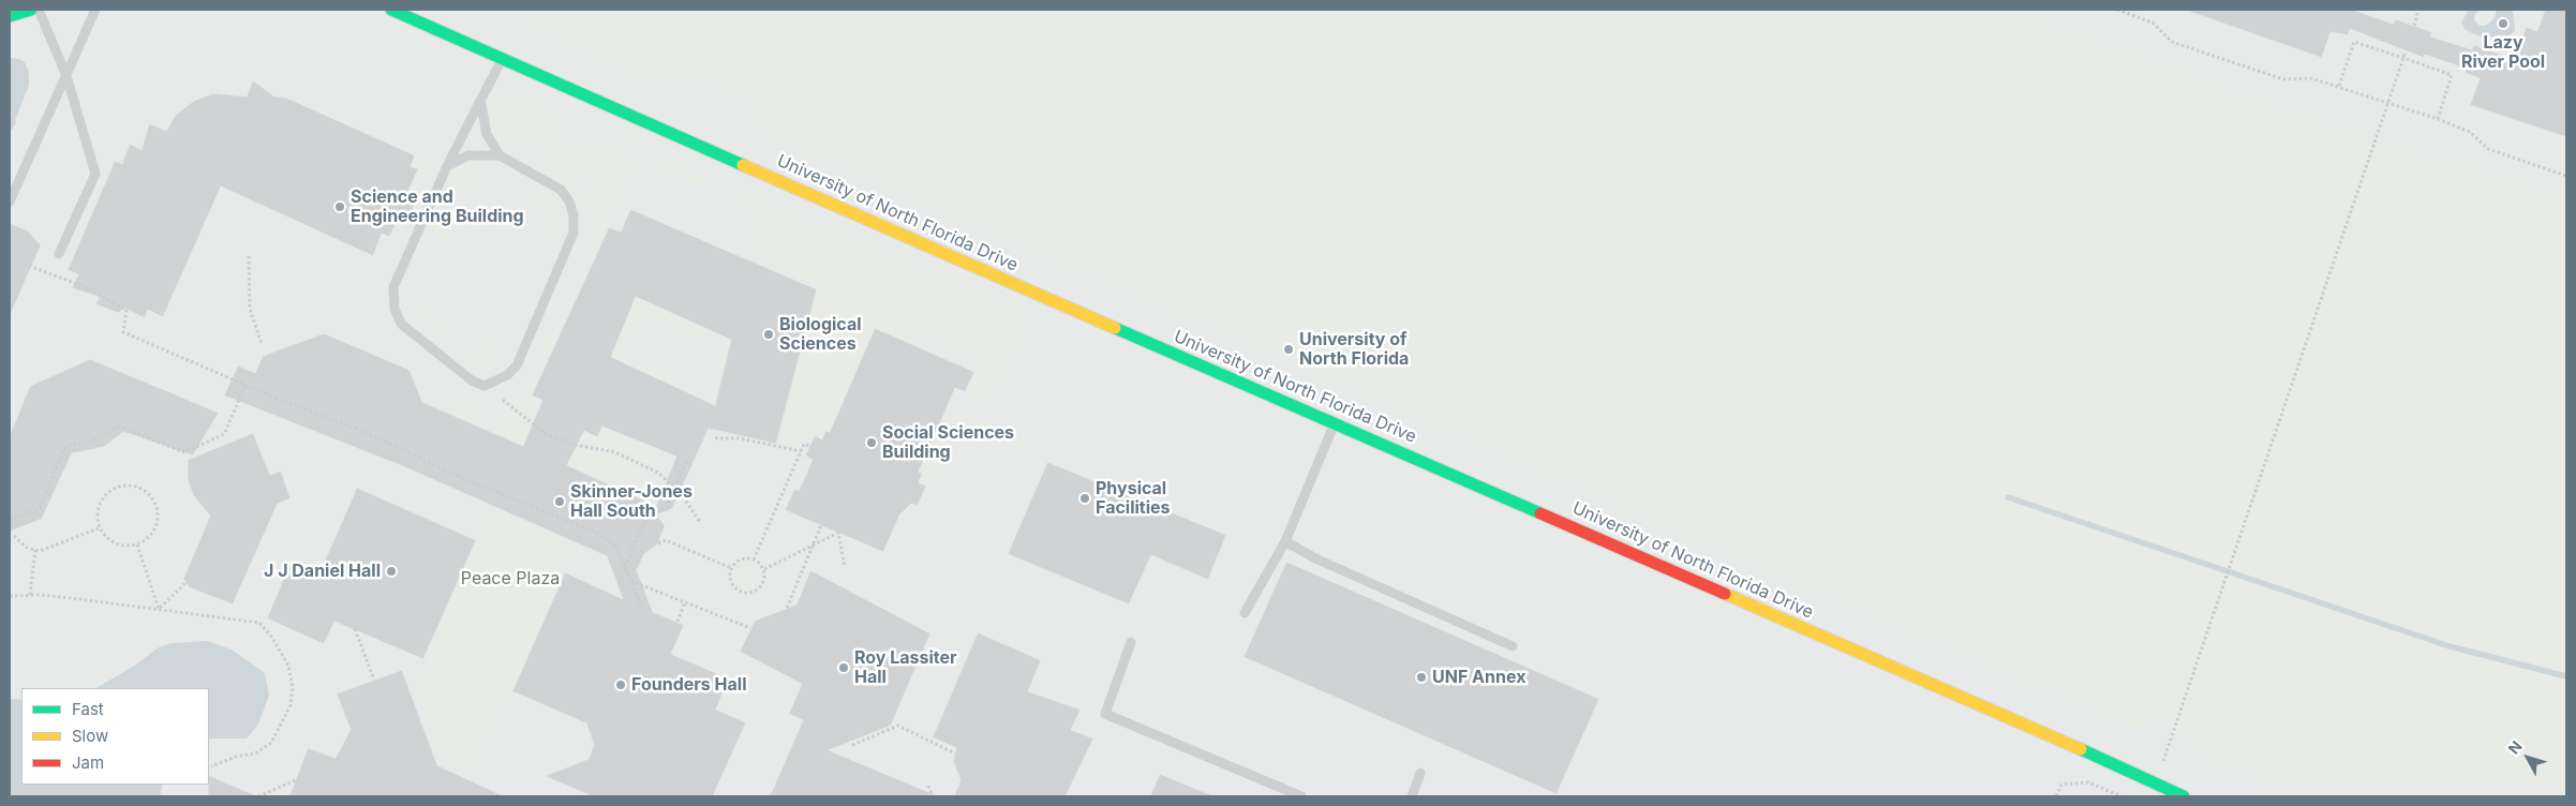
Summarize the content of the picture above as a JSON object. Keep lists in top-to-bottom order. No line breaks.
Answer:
{"streets":{"street":["University of North Florida Drive"]},"parks":["Peace Plaza"],"places":["Lazy River Pool","Science and Engineering Building","Biological Sciences","University of North Florida","Social Sciences Building","Physical Facilities","Skinner-Jones Hall South","J J Daniel Hall","Roy Lassiter Hall","UNF Annex","Founders Hall"],"legend":["Fast","Slow","Jam"],"north":"top left"}
